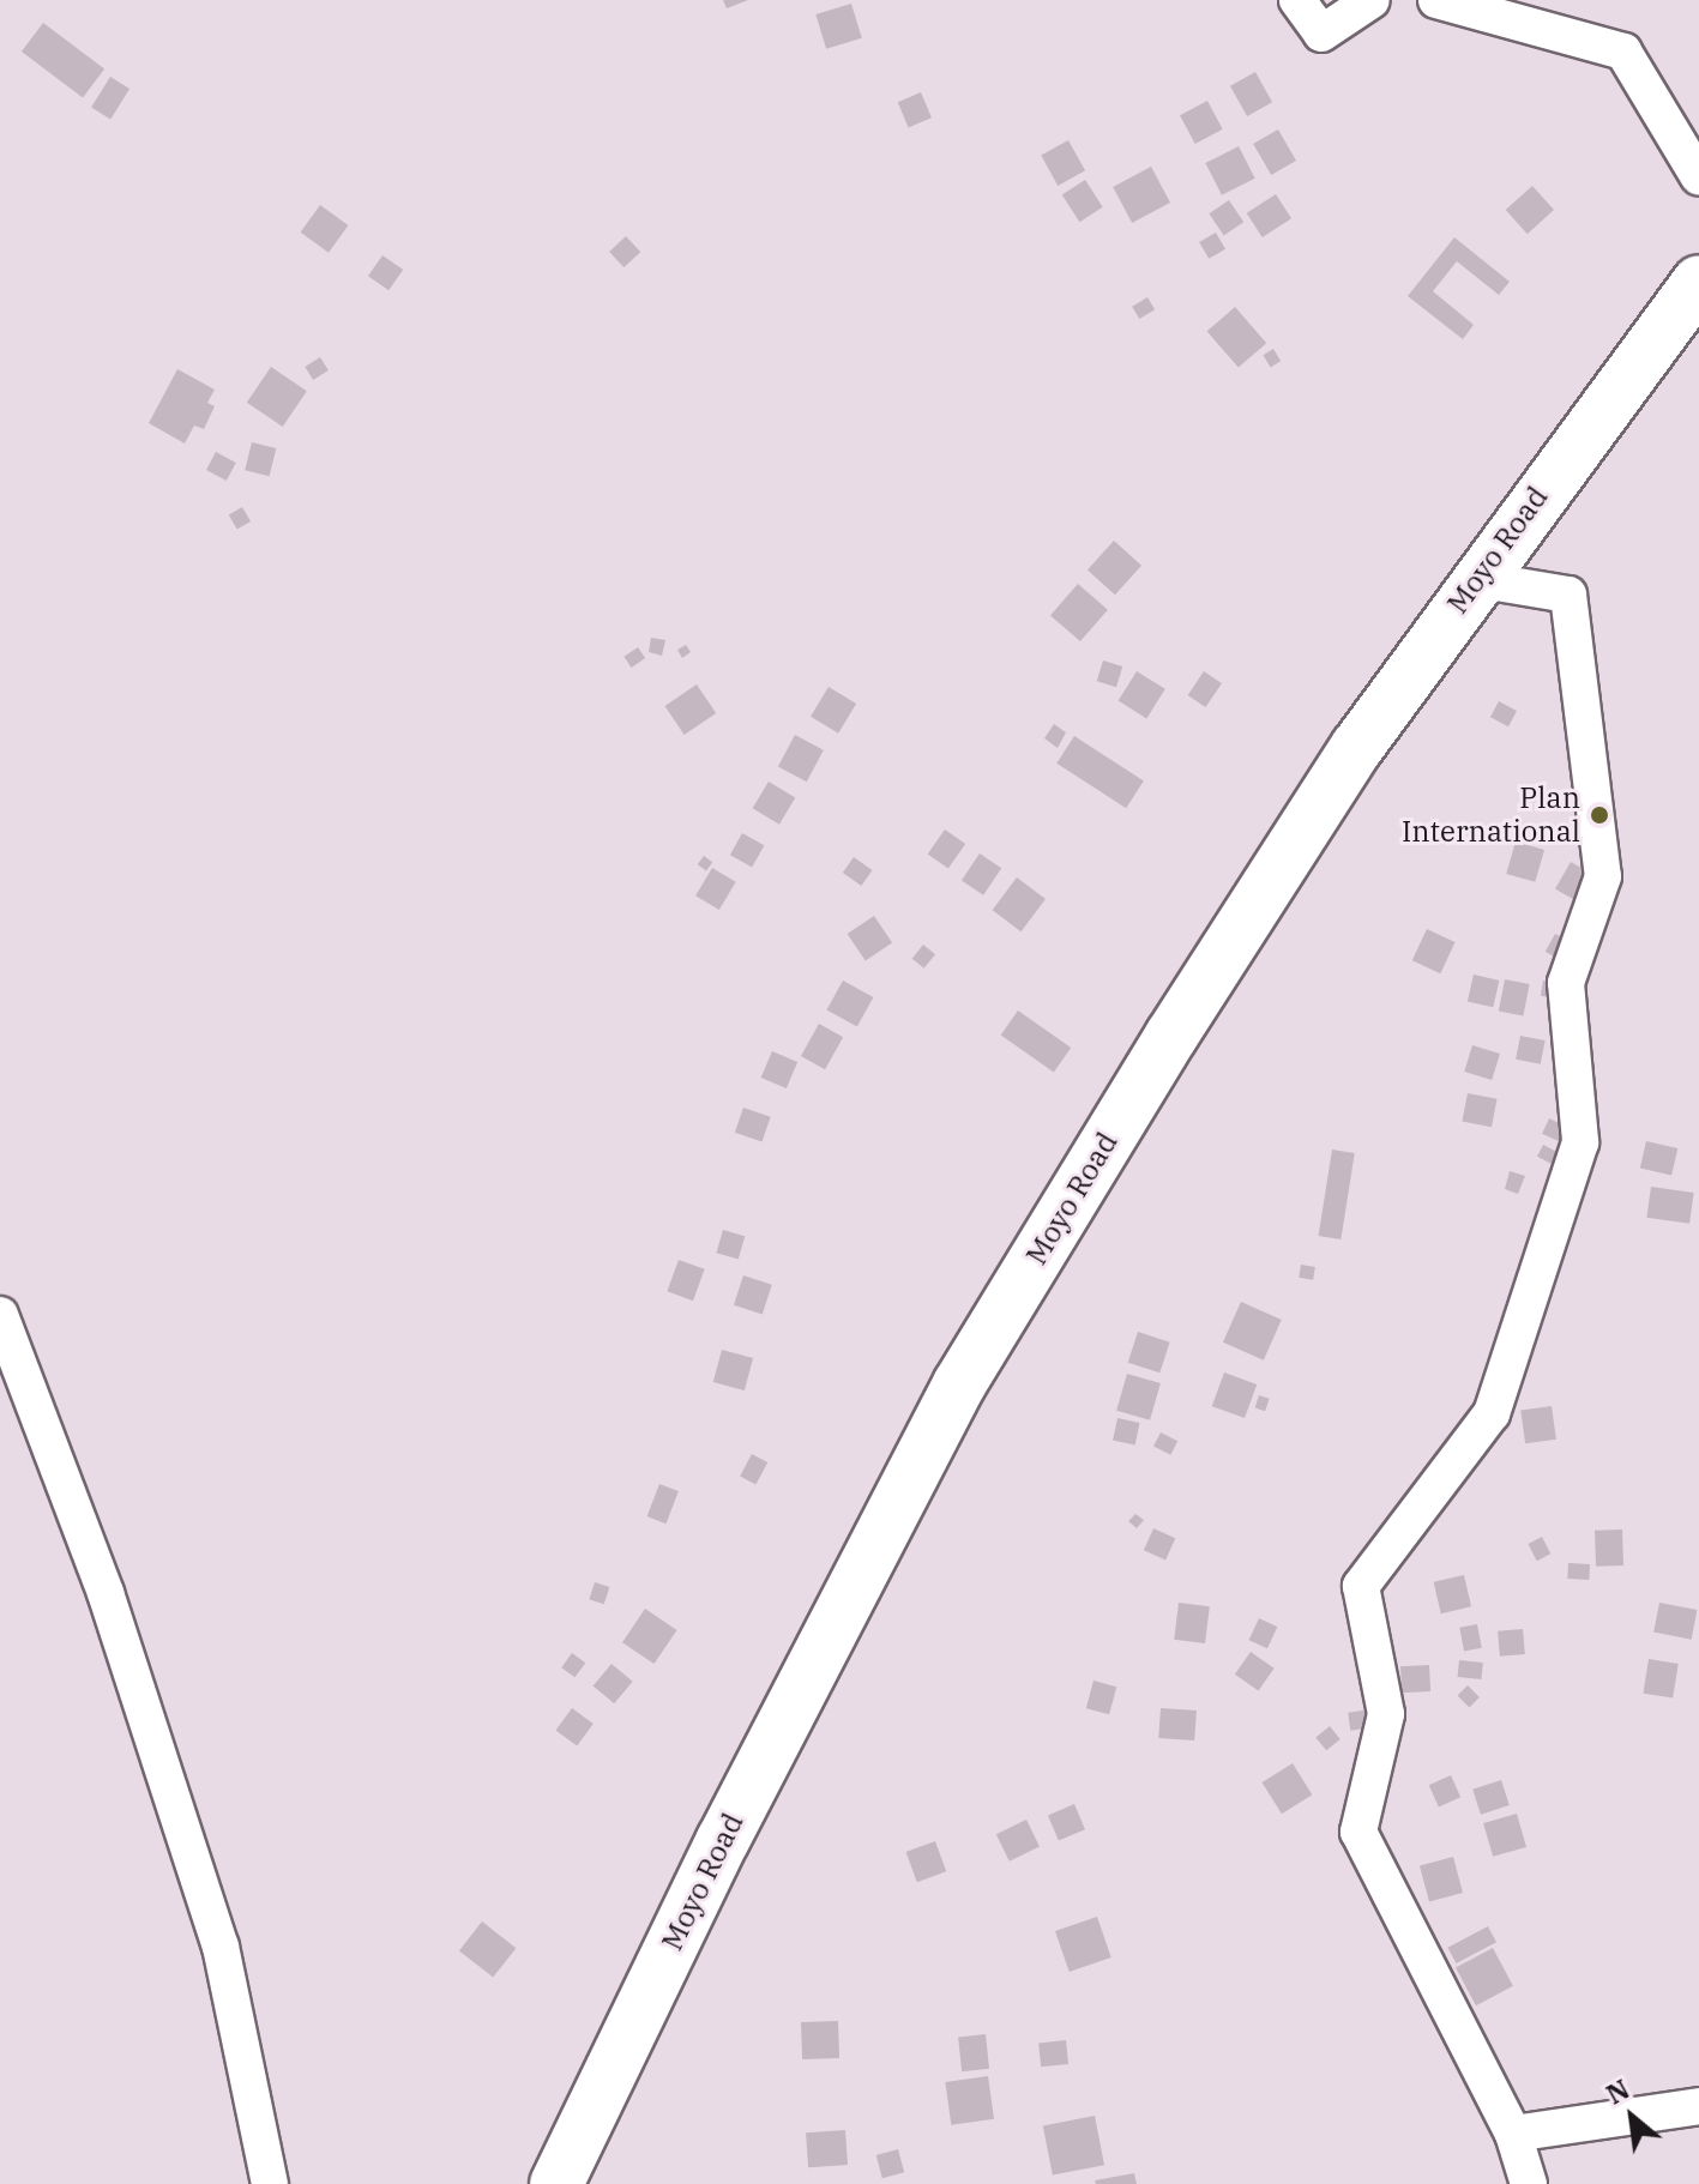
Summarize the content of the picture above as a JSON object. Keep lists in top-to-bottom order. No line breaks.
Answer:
{"streets":{"main road":["Moyo Road"]},"places":["Plan International"],"north":"top left"}
